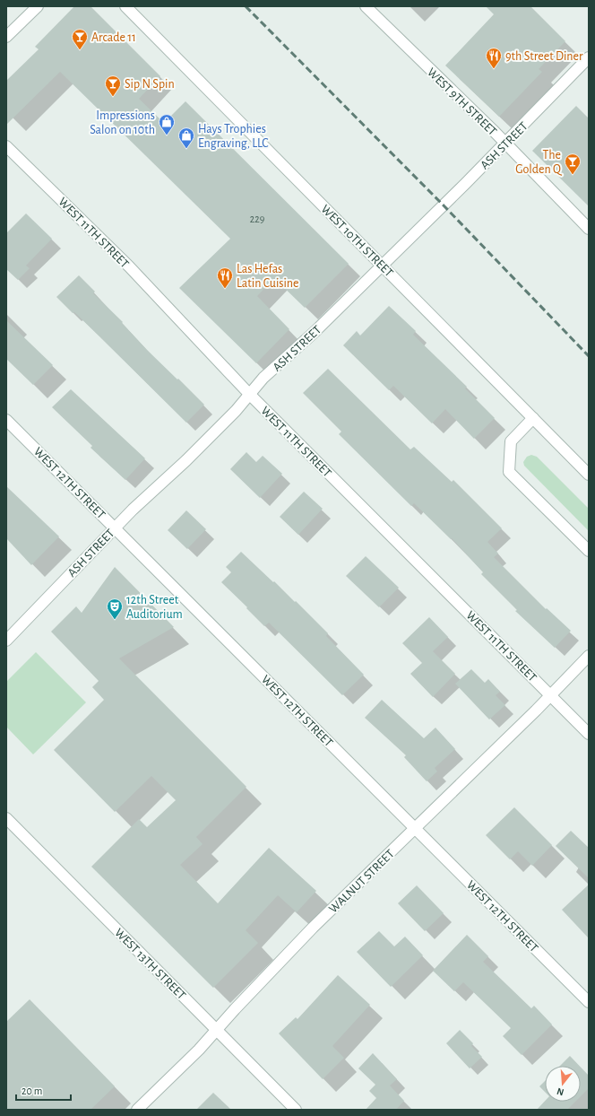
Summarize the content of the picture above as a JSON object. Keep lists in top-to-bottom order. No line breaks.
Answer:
{"streets":{"street":["WEST 9TH STREET","ASH STREET","WEST 11TH STREET","WEST 10TH STREET","WEST 12TH STREET","WALNUT STREET","WEST 13TH STREET"]},"crossings":[["WEST 9TH STREET","ASH STREET"],["ASH STREET","WEST 11TH STREET"],["ASH STREET","WEST 10TH STREET"],["ASH STREET","WEST 12TH STREET"],["WEST 11TH STREET","WALNUT STREET"],["WEST 12TH STREET","WALNUT STREET"],["WALNUT STREET","WEST 13TH STREET"]],"places":{"bar":["Arcade 11","Sip N Spin","The Golden Q"],"restaurant":["9th Street Diner","Las Hefas Latin Cuisine"],"shop":["Impressions Salon on 10th","Hays Trophies Engraving, LLC"],"theatre":["12th Street Auditorium"]},"house_numbers":["229"],"scale_bar":"20 m","north":"bottom"}
